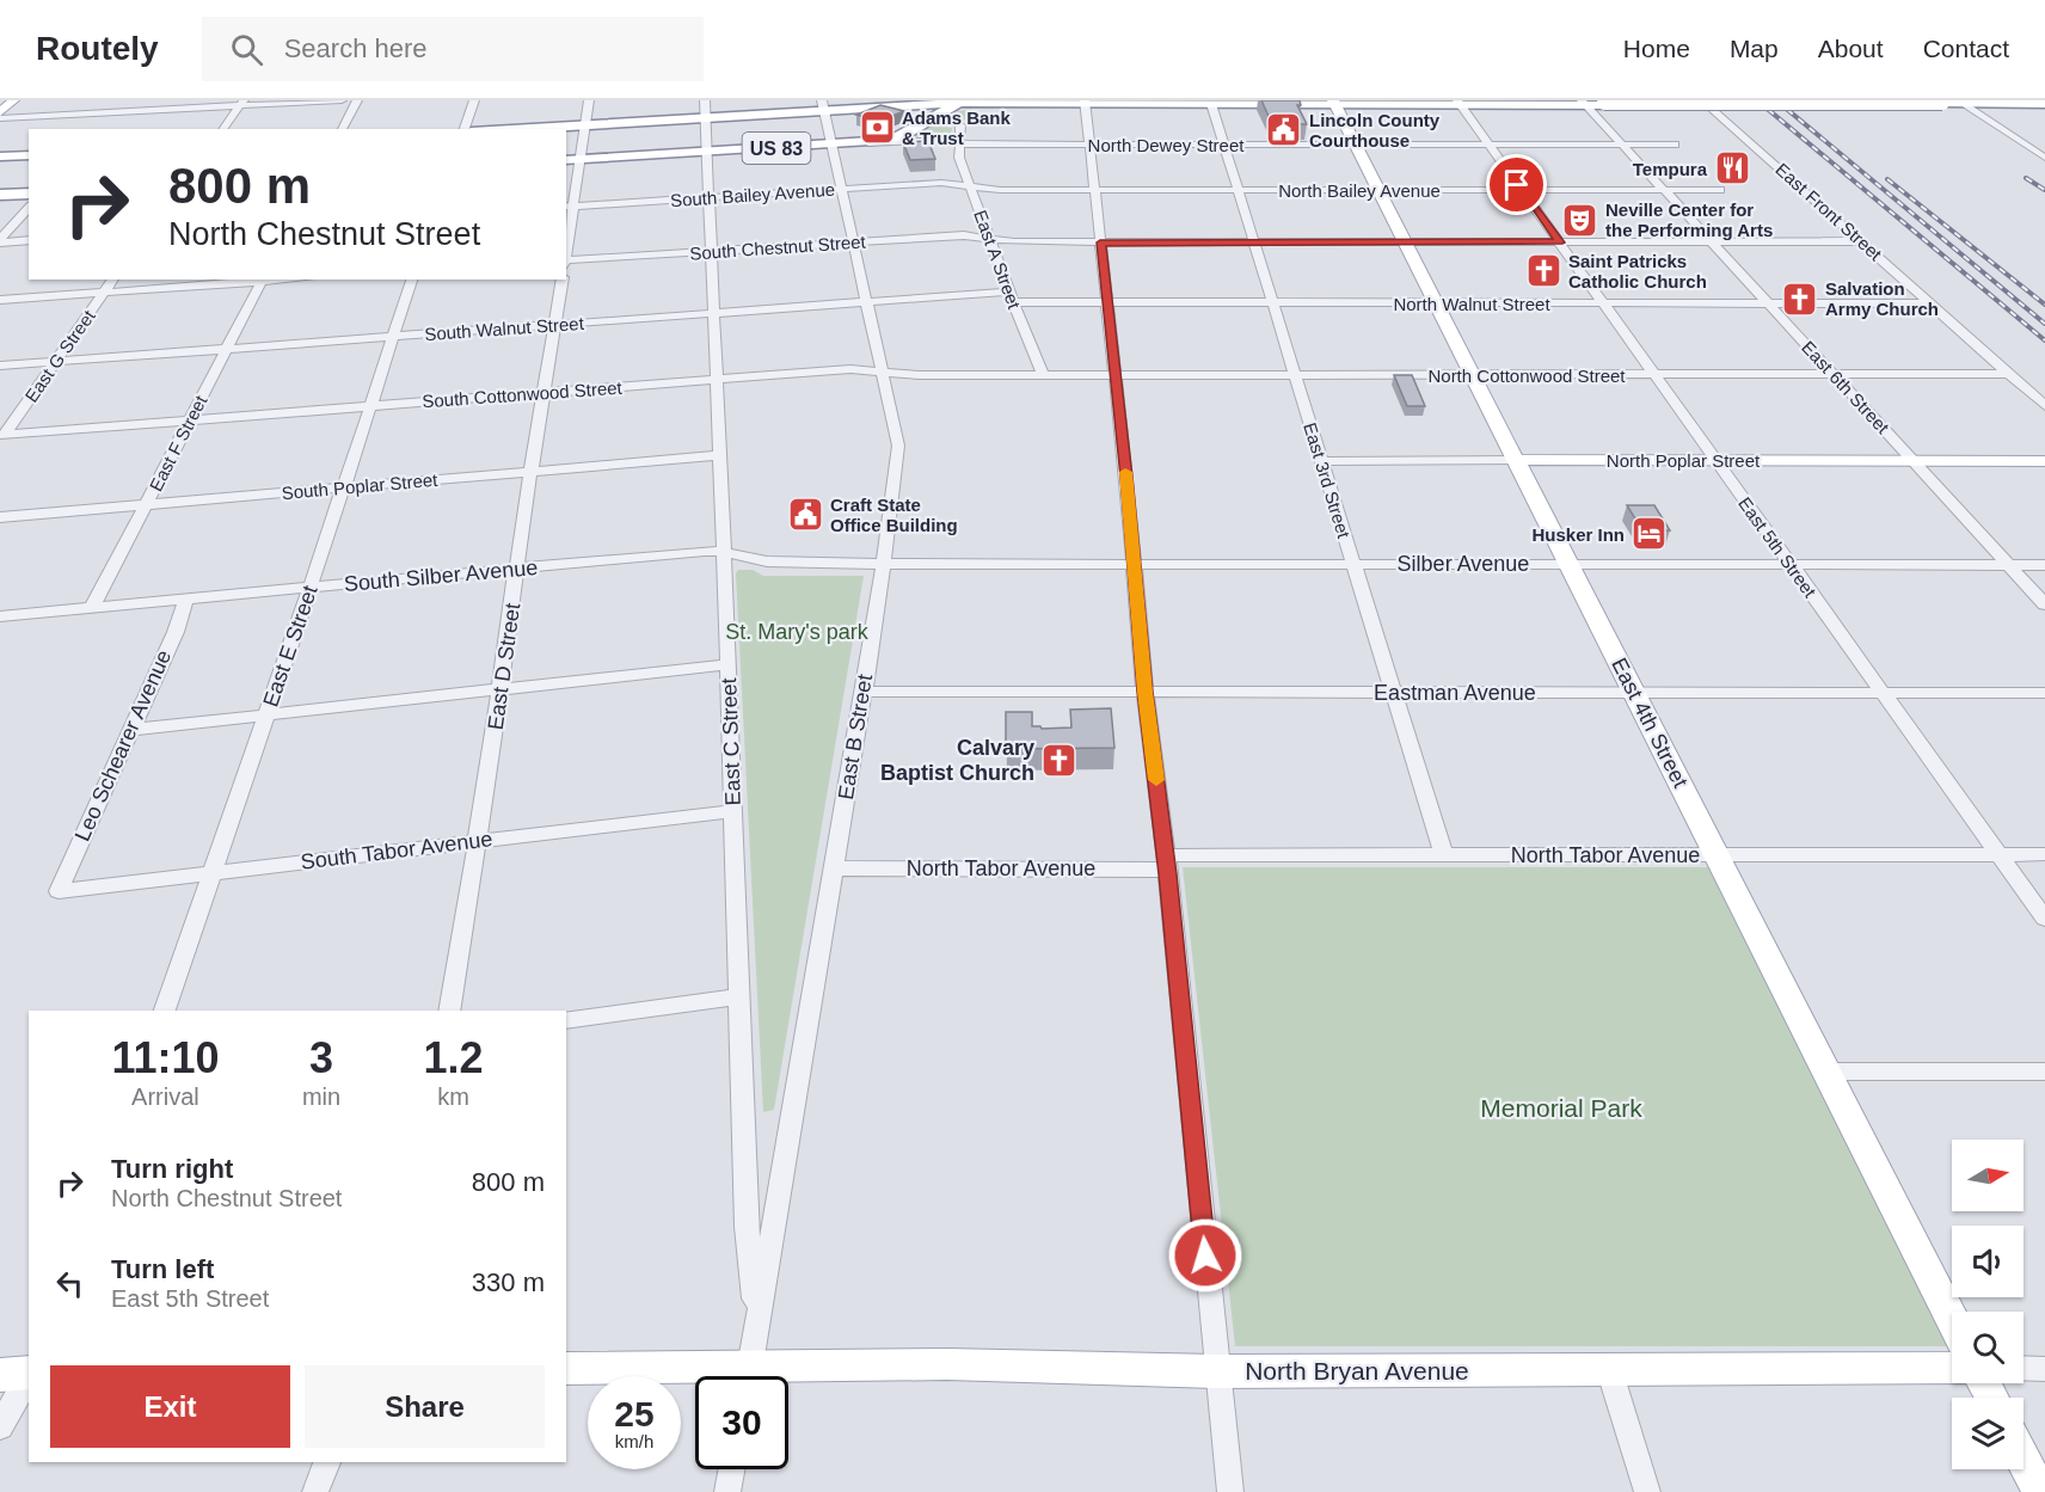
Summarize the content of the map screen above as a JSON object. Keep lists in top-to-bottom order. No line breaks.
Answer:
{"streets":{"highway":["US 83"],"main road":["North Poplar Street","East 4th Street","North Bryan Avenue"],"street":["North Dewey Street","North Bailey Avenue","South Bailey Avenue","East Front Street","South Chestnut Street","East A Street","North Walnut Street","South Walnut Street","East G Street","North Cottonwood Street","East 6th Street","South Cottonwood Street","East F Street","East 3rd Street","South Poplar Street","East 5th Street","Silber Avenue","South Silber Avenue","East E Street","East D Street","Eastman Avenue","East B Street","East C Street","Leo Schearer Avenue","South Tabor Avenue","North Tabor Avenue"]},"crossings":[["North Dewey Street","US 83"],["North Dewey Street","East A Street"],["North Dewey Street","East 6th Street"],["North Dewey Street","East 3rd Street"],["North Dewey Street","East 5th Street"],["North Dewey Street","East 4th Street"],["US 83","East 6th Street"],["US 83","East 3rd Street"],["US 83","East 5th Street"],["US 83","East 4th Street"],["US 83","East B Street"],["US 83","East C Street"],["North Bailey Avenue","South Bailey Avenue"],["North Bailey Avenue","East A Street"],["North Bailey Avenue","East 6th Street"],["North Bailey Avenue","East 3rd Street"],["North Bailey Avenue","East 5th Street"],["North Bailey Avenue","East 4th Street"],["South Bailey Avenue","East A Street"],["South Bailey Avenue","East B Street"],["South Bailey Avenue","East C Street"],["East Front Street","South Chestnut Street"],["East Front Street","North Walnut Street"],["East Front Street","North Cottonwood Street"],["South Chestnut Street","East A Street"],["South Chestnut Street","East 6th Street"],["South Chestnut Street","East 3rd Street"],["South Chestnut Street","East 5th Street"],["South Chestnut Street","East 4th Street"],["South Chestnut Street","East B Street"],["South Chestnut Street","East C Street"],["East A Street","North Walnut Street"],["East A Street","South Walnut Street"],["East A Street","North Cottonwood Street"],["East A Street","South Cottonwood Street"],["North Walnut Street","South Walnut Street"],["North Walnut Street","East 6th Street"],["North Walnut Street","East 3rd Street"],["North Walnut Street","East 5th Street"],["North Walnut Street","East 4th Street"],["South Walnut Street","East G Street"],["South Walnut Street","East F Street"],["South Walnut Street","East E Street"],["South Walnut Street","East D Street"],["South Walnut Street","East B Street"],["South Walnut Street","East C Street"],["East G Street","South Cottonwood Street"],["North Cottonwood Street","East 6th Street"],["North Cottonwood Street","South Cottonwood Street"],["North Cottonwood Street","East 3rd Street"],["North Cottonwood Street","East 5th Street"],["North Cottonwood Street","East 4th Street"],["East 6th Street","North Poplar Street"],["East 6th Street","Silber Avenue"],["South Cottonwood Street","East F Street"],["South Cottonwood Street","East E Street"],["South Cottonwood Street","East D Street"],["South Cottonwood Street","East B Street"],["South Cottonwood Street","East C Street"],["East F Street","South Poplar Street"],["East F Street","South Silber Avenue"],["North Poplar Street","East 3rd Street"],["North Poplar Street","East 5th Street"],["North Poplar Street","East 4th Street"],["East 3rd Street","Silber Avenue"],["East 3rd Street","Eastman Avenue"],["East 3rd Street","North Tabor Avenue"],["South Poplar Street","East E Street"],["South Poplar Street","East D Street"],["South Poplar Street","East C Street"],["East 5th Street","Silber Avenue"],["East 5th Street","Eastman Avenue"],["East 5th Street","North Tabor Avenue"],["Silber Avenue","South Silber Avenue"],["Silber Avenue","East 4th Street"],["Silber Avenue","East B Street"],["South Silber Avenue","East E Street"],["South Silber Avenue","East D Street"],["South Silber Avenue","East B Street"],["South Silber Avenue","East C Street"],["South Silber Avenue","Leo Schearer Avenue"],["East E Street","South Tabor Avenue"],["East D Street","South Tabor Avenue"],["Eastman Avenue","East 4th Street"],["Eastman Avenue","East B Street"],["East 4th Street","North Tabor Avenue"],["East B Street","East C Street"],["East B Street","North Tabor Avenue"],["East C Street","South Tabor Avenue"],["Leo Schearer Avenue","South Tabor Avenue"]],"parks":["St. Mary's park","Memorial Park"],"places":{"bank":["Adams Bank & Trust"],"public building":["Lincoln County Courthouse","Craft State Office Building"],"restaurant":["Tempura"],"theatre":["Neville Center for the Performing Arts"],"church":["Saint Patricks Catholic Church","Salvation Army Church","Calvary Baptist Church"],"hotel":["Husker Inn"]},"north":"right","page":{"header":"Routely","search":"Search here","nav":["Home","Map","About","Contact"],"turn":["800 m","North Chestnut Street"],"eta":["11:10","Arrival","3","min","1.2","km"],"list":[{"name":"Turn right","note":"North Chestnut Street","value":"800 m"},{"name":"Turn left","note":"East 5th Street","value":"330 m"}],"buttons":["Exit","Share"],"speed":"25 km/h","limit":"30"}}
